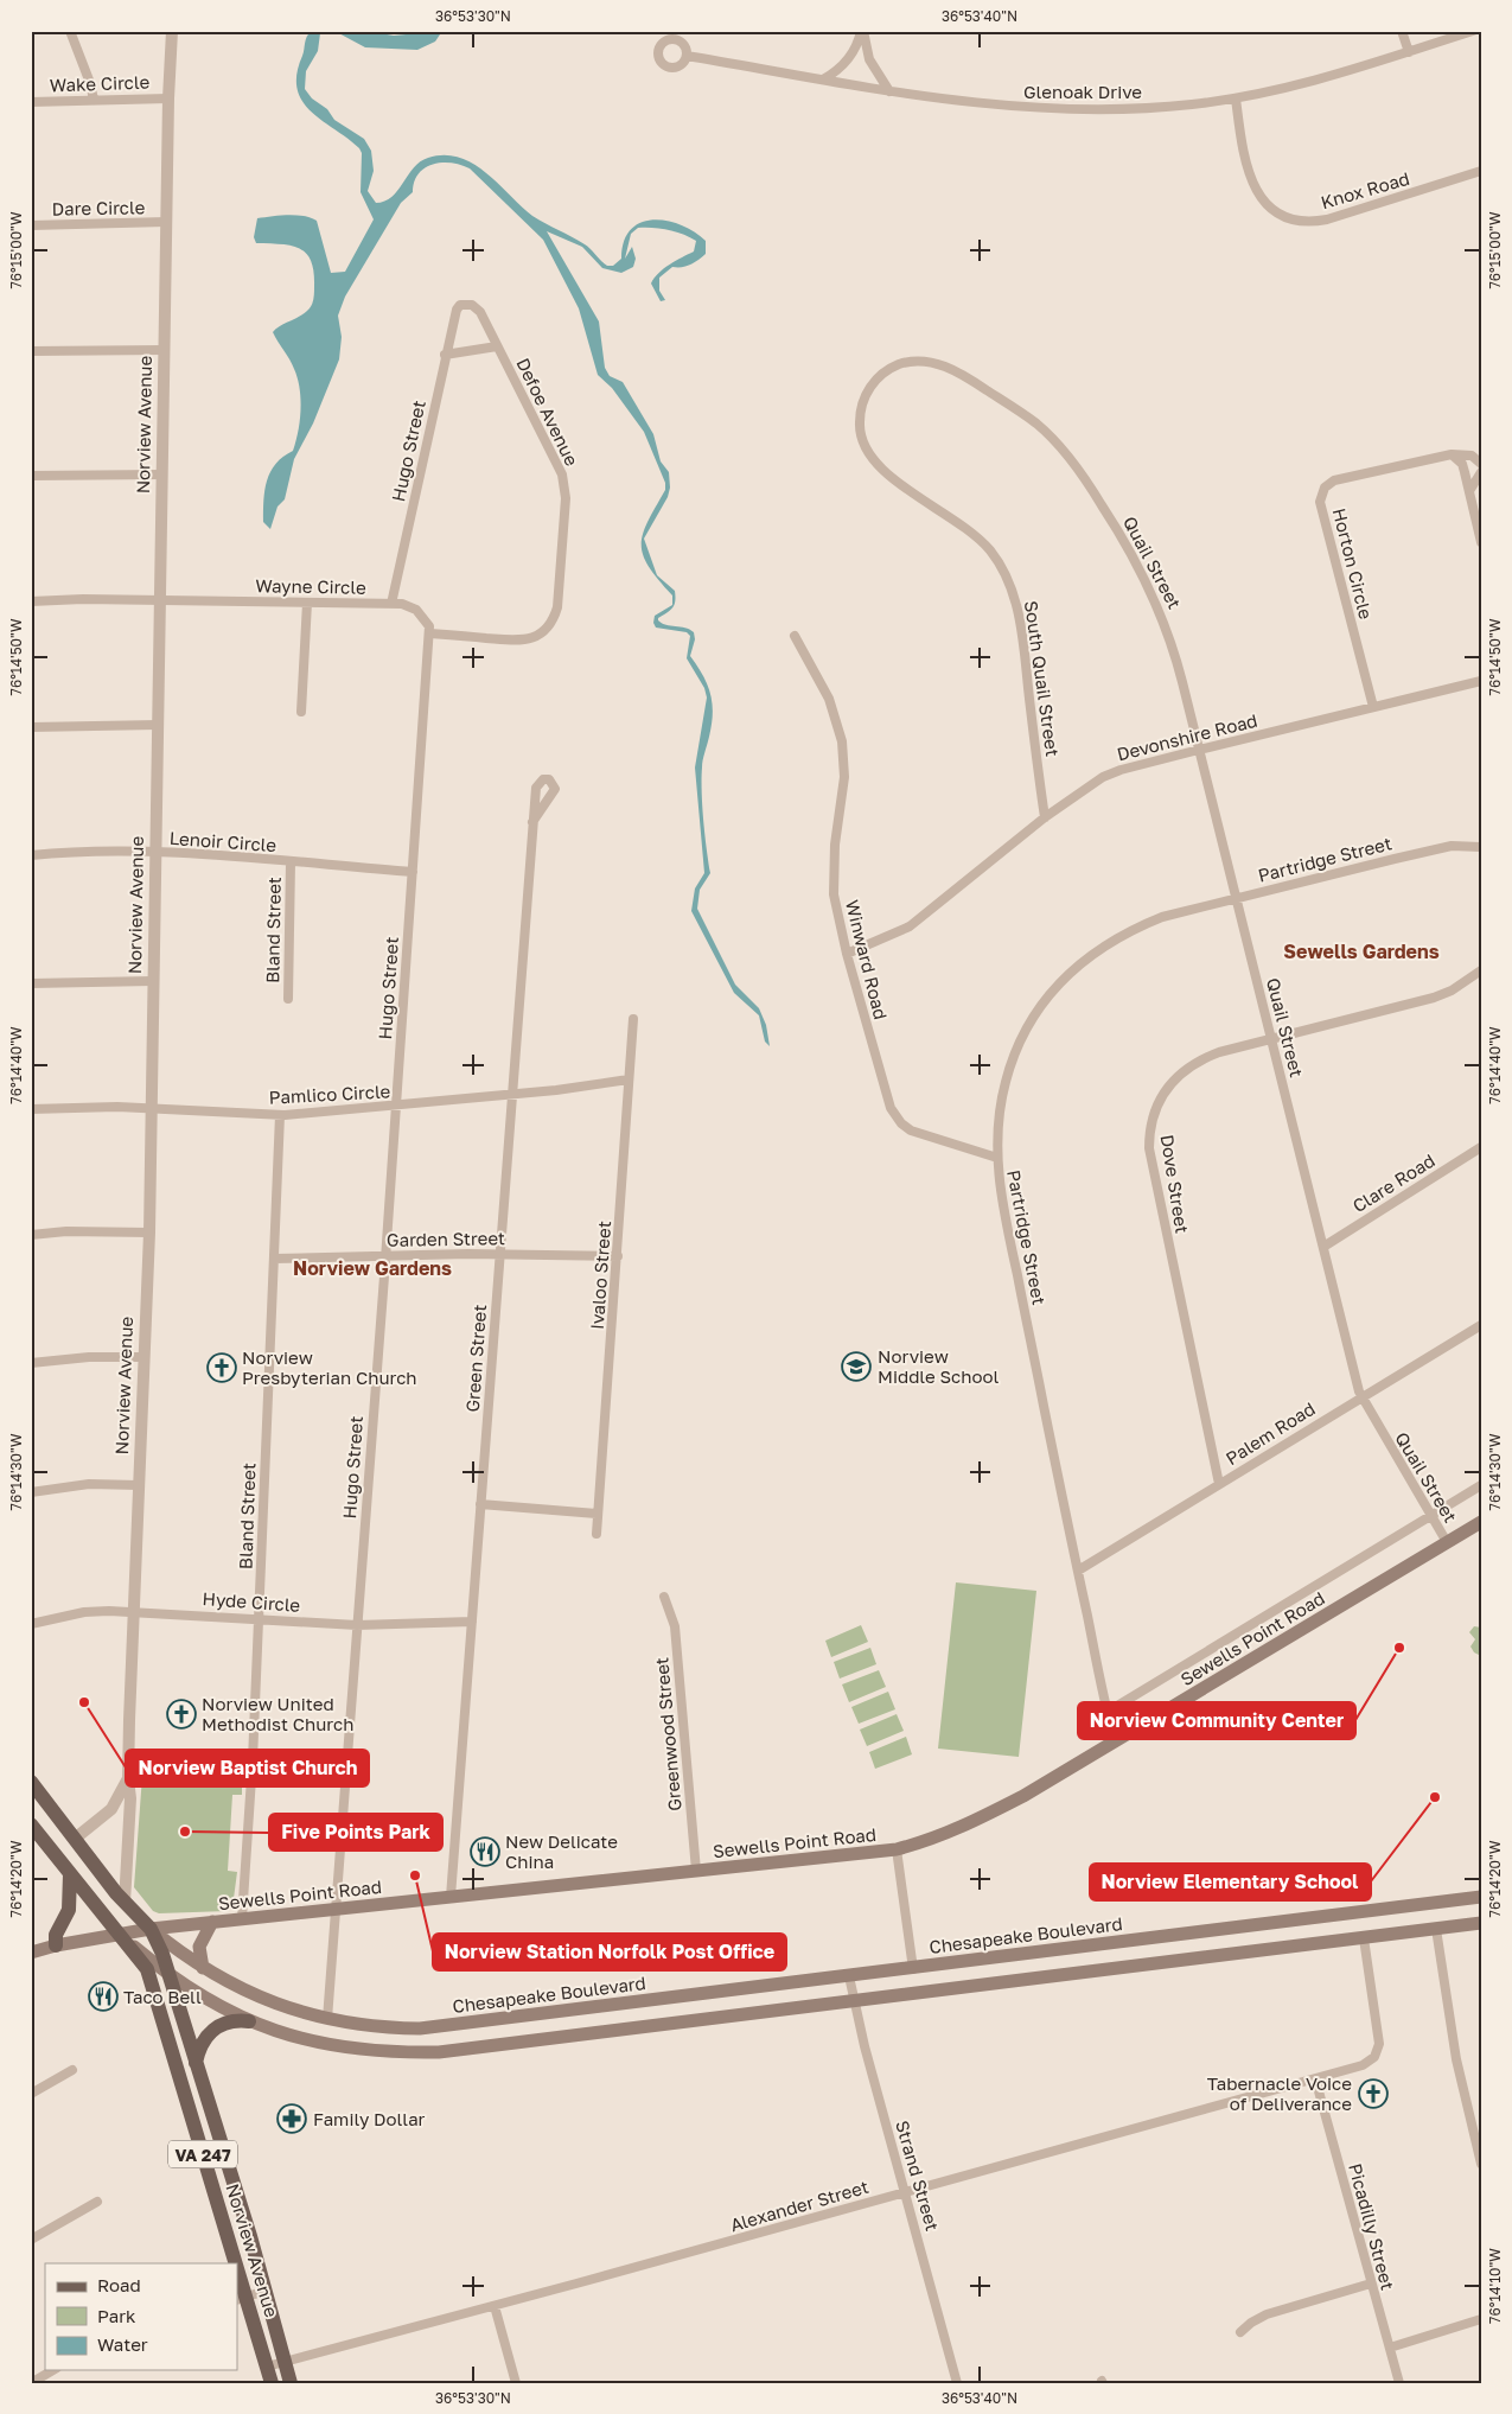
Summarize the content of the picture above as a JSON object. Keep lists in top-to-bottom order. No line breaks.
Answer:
{"streets":{"main road":["Norview Avenue","Sewells Point Road","Chesapeake Boulevard","VA 247"],"street":["Wake Circle","Glenoak Drive","Knox Road","Dare Circle","Defoe Avenue","Hugo Street","Quail Street","Horton Circle","Wayne Circle","South Quail Street","Devonshire Road","Lenoir Circle","Partridge Street","Bland Street","Winward Road","Pamlico Circle","Clare Road","Dove Street","Garden Street","Ivaloo Street","Green Street","Palem Road","Hyde Circle","Greenwood Street","Strand Street","Alexander Street","Picadilly Street"]},"crossings":[["Wake Circle","Norview Avenue"],["Glenoak Drive","Knox Road"],["Dare Circle","Norview Avenue"],["Defoe Avenue","Hugo Street"],["Defoe Avenue","Wayne Circle"],["Norview Avenue","Wayne Circle"],["Norview Avenue","Lenoir Circle"],["Norview Avenue","Pamlico Circle"],["Norview Avenue","Hyde Circle"],["Norview Avenue","Sewells Point Road"],["Norview Avenue","Chesapeake Boulevard"],["Norview Avenue","VA 247"],["Norview Avenue","Alexander Street"],["Hugo Street","Wayne Circle"],["Hugo Street","Lenoir Circle"],["Hugo Street","Pamlico Circle"],["Hugo Street","Garden Street"],["Hugo Street","Hyde Circle"],["Hugo Street","Sewells Point Road"],["Hugo Street","Chesapeake Boulevard"],["Quail Street","South Quail Street"],["Quail Street","Devonshire Road"],["Quail Street","Partridge Street"],["Quail Street","Clare Road"],["Quail Street","Dove Street"],["Quail Street","Palem Road"],["Quail Street","Sewells Point Road"],["Horton Circle","Devonshire Road"],["South Quail Street","Devonshire Road"],["Devonshire Road","Winward Road"],["Lenoir Circle","Bland Street"],["Partridge Street","Winward Road"],["Partridge Street","Palem Road"],["Partridge Street","Sewells Point Road"],["Bland Street","Pamlico Circle"],["Bland Street","Garden Street"],["Bland Street","Hyde Circle"],["Bland Street","Sewells Point Road"],["Pamlico Circle","Ivaloo Street"],["Pamlico Circle","Green Street"],["Dove Street","Palem Road"],["Garden Street","Ivaloo Street"],["Garden Street","Green Street"],["Green Street","Hyde Circle"],["Green Street","Sewells Point Road"],["Sewells Point Road","Greenwood Street"],["Sewells Point Road","Chesapeake Boulevard"],["Sewells Point Road","VA 247"],["Chesapeake Boulevard","Strand Street"],["Strand Street","Alexander Street"],["Alexander Street","Picadilly Street"]],"districts":["Sewells Gardens","Norview Gardens"],"places":{"school or university":["Norview Middle School"],"church":["Norview Presbyterian Church","Norview United Methodist Church","Tabernacle Voice of Deliverance"],"other":["Norview Community Center","Norview Baptist Church","Norview Elementary School","Five Points Park","Norview Station Norfolk Post Office"],"restaurant":["New Delicate China","Taco Bell"],"pharmacy":["Family Dollar"]},"legend":["Road","Park","Water"],"coordinates":["36°53'30\"N","36°53'40\"N","76°15'00\"W","76°14'50\"W","76°14'40\"W","76°14'30\"W","76°14'20\"W","76°14'10\"W"]}
